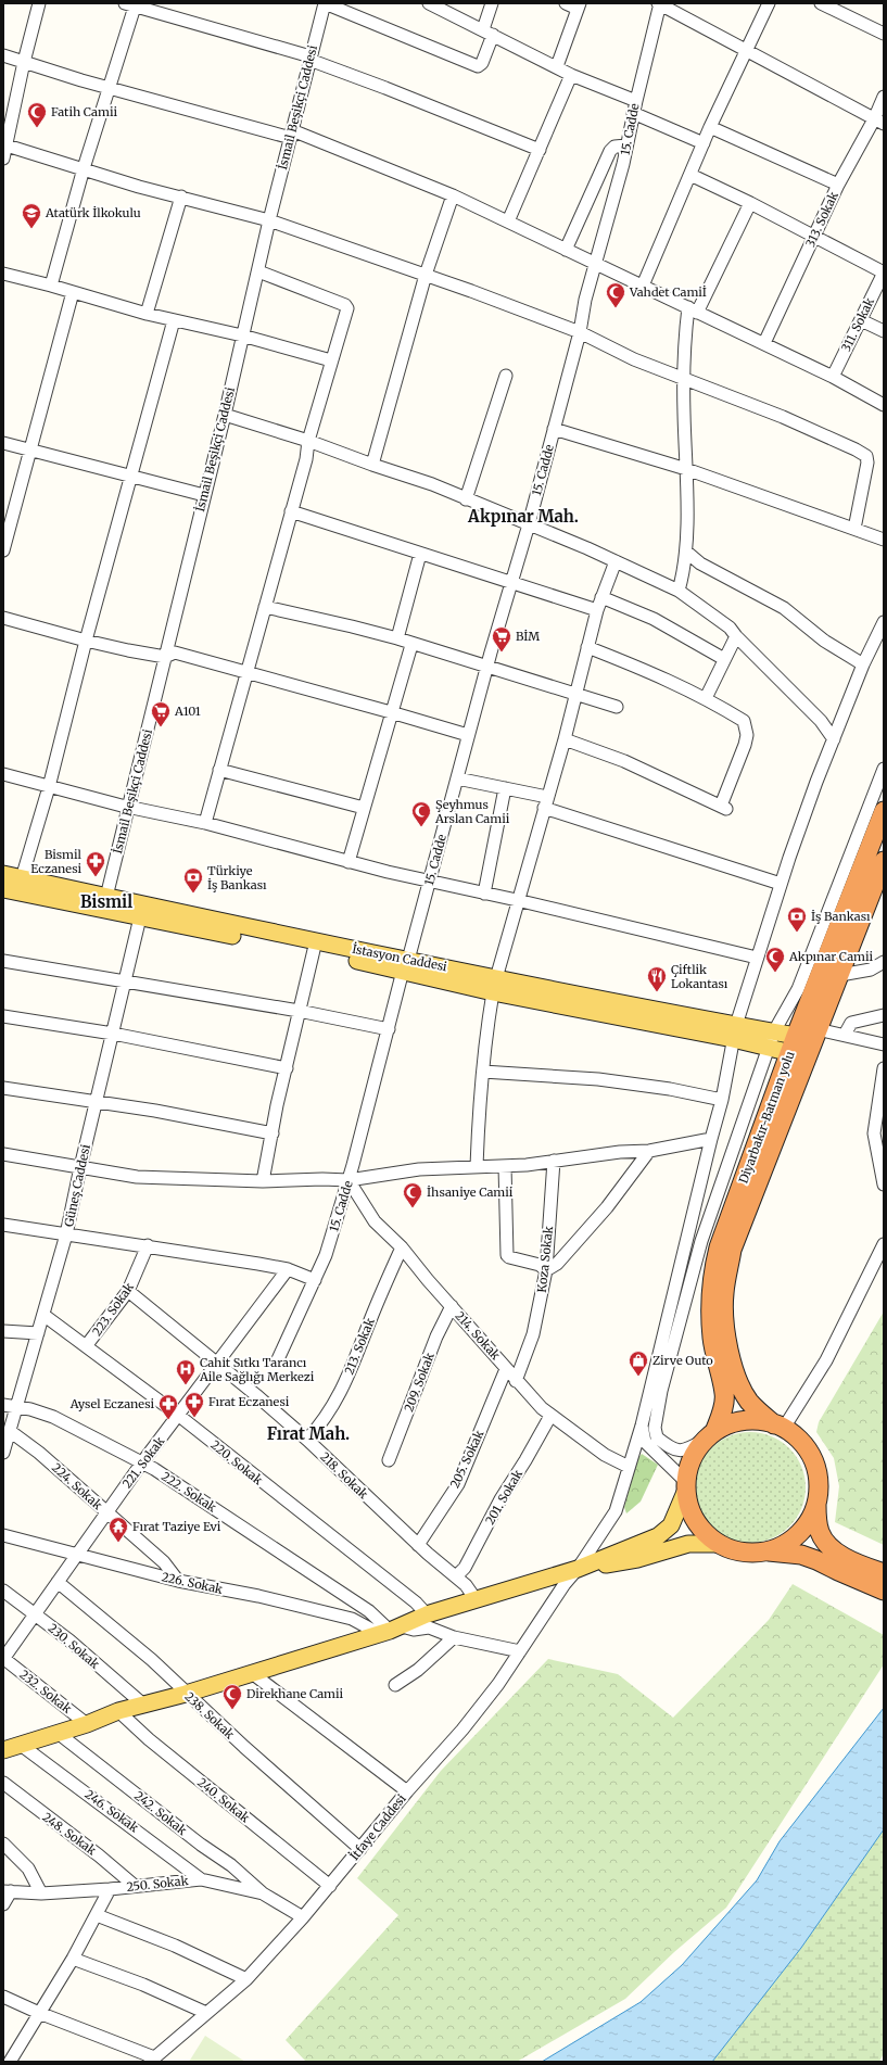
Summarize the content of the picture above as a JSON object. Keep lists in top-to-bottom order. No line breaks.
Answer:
{"streets":{"highway":["Diyarbakır-Batman yolu"],"main road":["İstasyon Caddesi"],"street":["İsmail Beşikçi Caddesi","15. Cadde","313. Sokak","311. Sokak","Güneş Caddesi","Koza Sokak","223. Sokak","214. Sokak","213. Sokak","209. Sokak","205. Sokak","221. Sokak","220. Sokak","218. Sokak","224. Sokak","222. Sokak","201. Sokak","226. Sokak","230. Sokak","232. Sokak","238. Sokak","240. Sokak","246. Sokak","242. Sokak","İtfaye Caddesi","248. Sokak","250. Sokak"]},"crossings":[["İsmail Beşikçi Caddesi","İstasyon Caddesi"],["15. Cadde","İstasyon Caddesi"],["15. Cadde","214. Sokak"],["İstasyon Caddesi","Diyarbakır-Batman yolu"],["İstasyon Caddesi","Güneş Caddesi"],["İstasyon Caddesi","İtfaye Caddesi"],["Güneş Caddesi","220. Sokak"],["Güneş Caddesi","224. Sokak"],["Güneş Caddesi","222. Sokak"],["Koza Sokak","214. Sokak"],["223. Sokak","220. Sokak"],["223. Sokak","218. Sokak"],["214. Sokak","213. Sokak"],["214. Sokak","209. Sokak"],["214. Sokak","205. Sokak"],["214. Sokak","201. Sokak"],["214. Sokak","İtfaye Caddesi"],["213. Sokak","218. Sokak"],["205. Sokak","218. Sokak"],["221. Sokak","220. Sokak"],["221. Sokak","218. Sokak"],["221. Sokak","224. Sokak"],["221. Sokak","222. Sokak"],["221. Sokak","226. Sokak"],["221. Sokak","230. Sokak"],["221. Sokak","232. Sokak"],["221. Sokak","238. Sokak"],["218. Sokak","201. Sokak"],["224. Sokak","226. Sokak"],["222. Sokak","226. Sokak"],["238. Sokak","İtfaye Caddesi"],["240. Sokak","İtfaye Caddesi"],["246. Sokak","250. Sokak"],["242. Sokak","250. Sokak"],["İtfaye Caddesi","250. Sokak"],["248. Sokak","250. Sokak"]],"districts":["Akpınar Mah.","Bismil","Fırat Mah."],"places":{"mosque":["Fatih Camii","Vahdet Camiİ","Şeyhmus Arslan Camii","Akpınar Camii","İhsaniye Camii","Direkhane Camii"],"school or university":["Atatürk İlkokulu"],"supermarket":["BİM","A101"],"pharmacy":["Bismil Eczanesi","Fırat Eczanesi","Aysel Eczanesi"],"bank":["Türkiye İş Bankası","İş Bankası"],"restaurant":["Çiftlik Lokantası"],"shop":["Zirve Outo"],"hospital":["Cahit Sıtkı Tarancı Aile Sağlığı Merkezi"],"temple":["Fırat Taziye Evi"]}}
